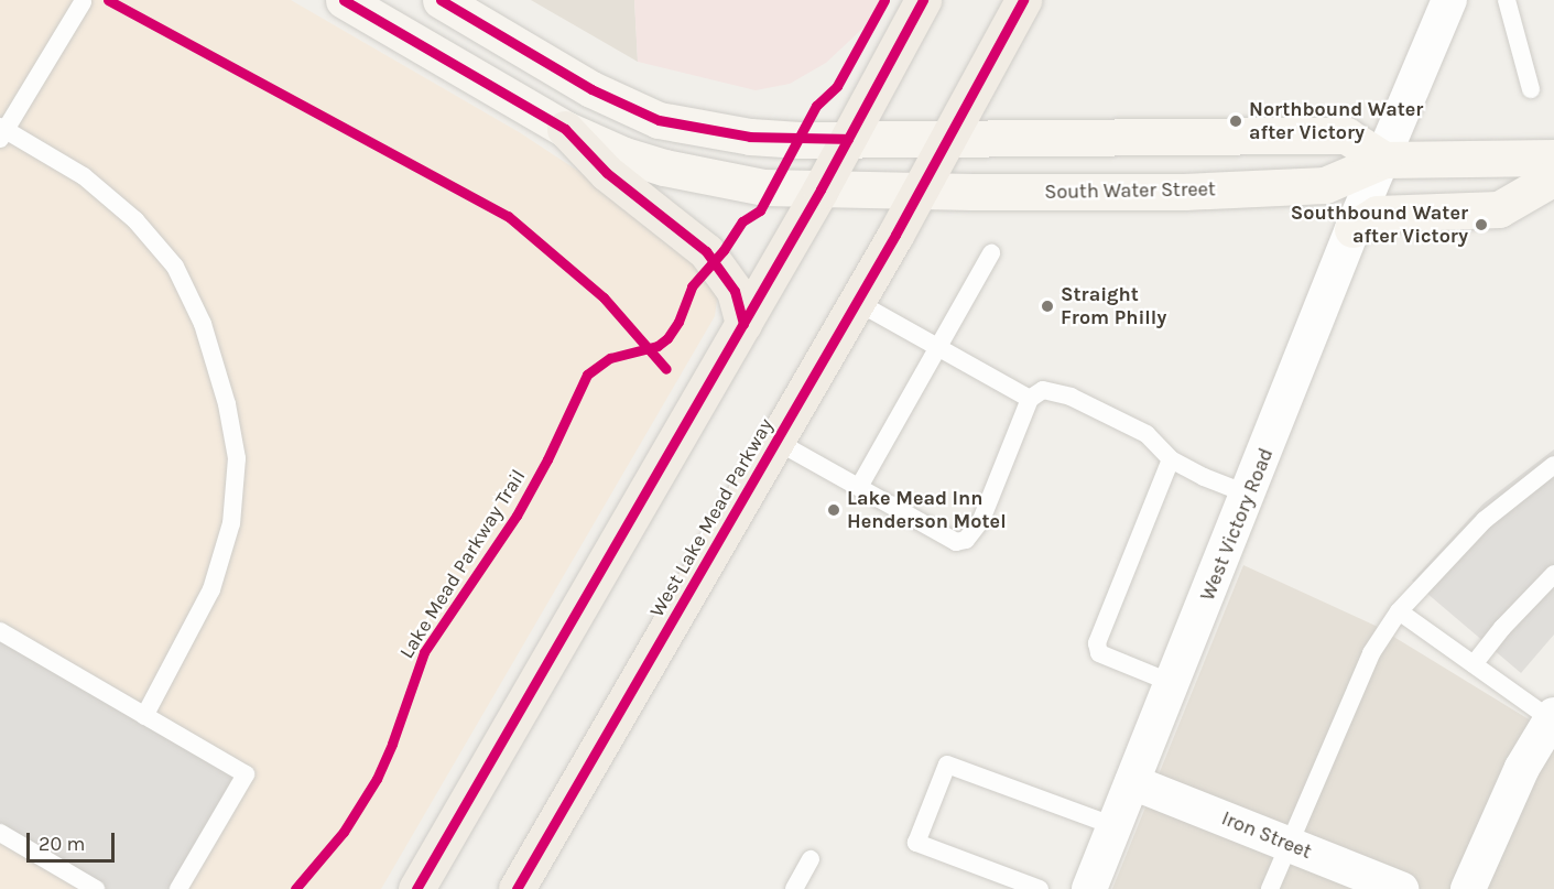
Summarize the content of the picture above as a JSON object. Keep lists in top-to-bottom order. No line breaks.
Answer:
{"streets":{"main road":["South Water Street","West Lake Mead Parkway"],"street":["West Victory Road","Iron Street"],"cycle path":["Lake Mead Parkway Trail"]},"crossings":[["South Water Street","West Lake Mead Parkway"],["South Water Street","West Victory Road"],["West Victory Road","Iron Street"]],"places":["Northbound Water after Victory","Southbound Water after Victory","Straight From Philly","Lake Mead Inn Henderson Motel"],"scale_bar":"20 m"}
